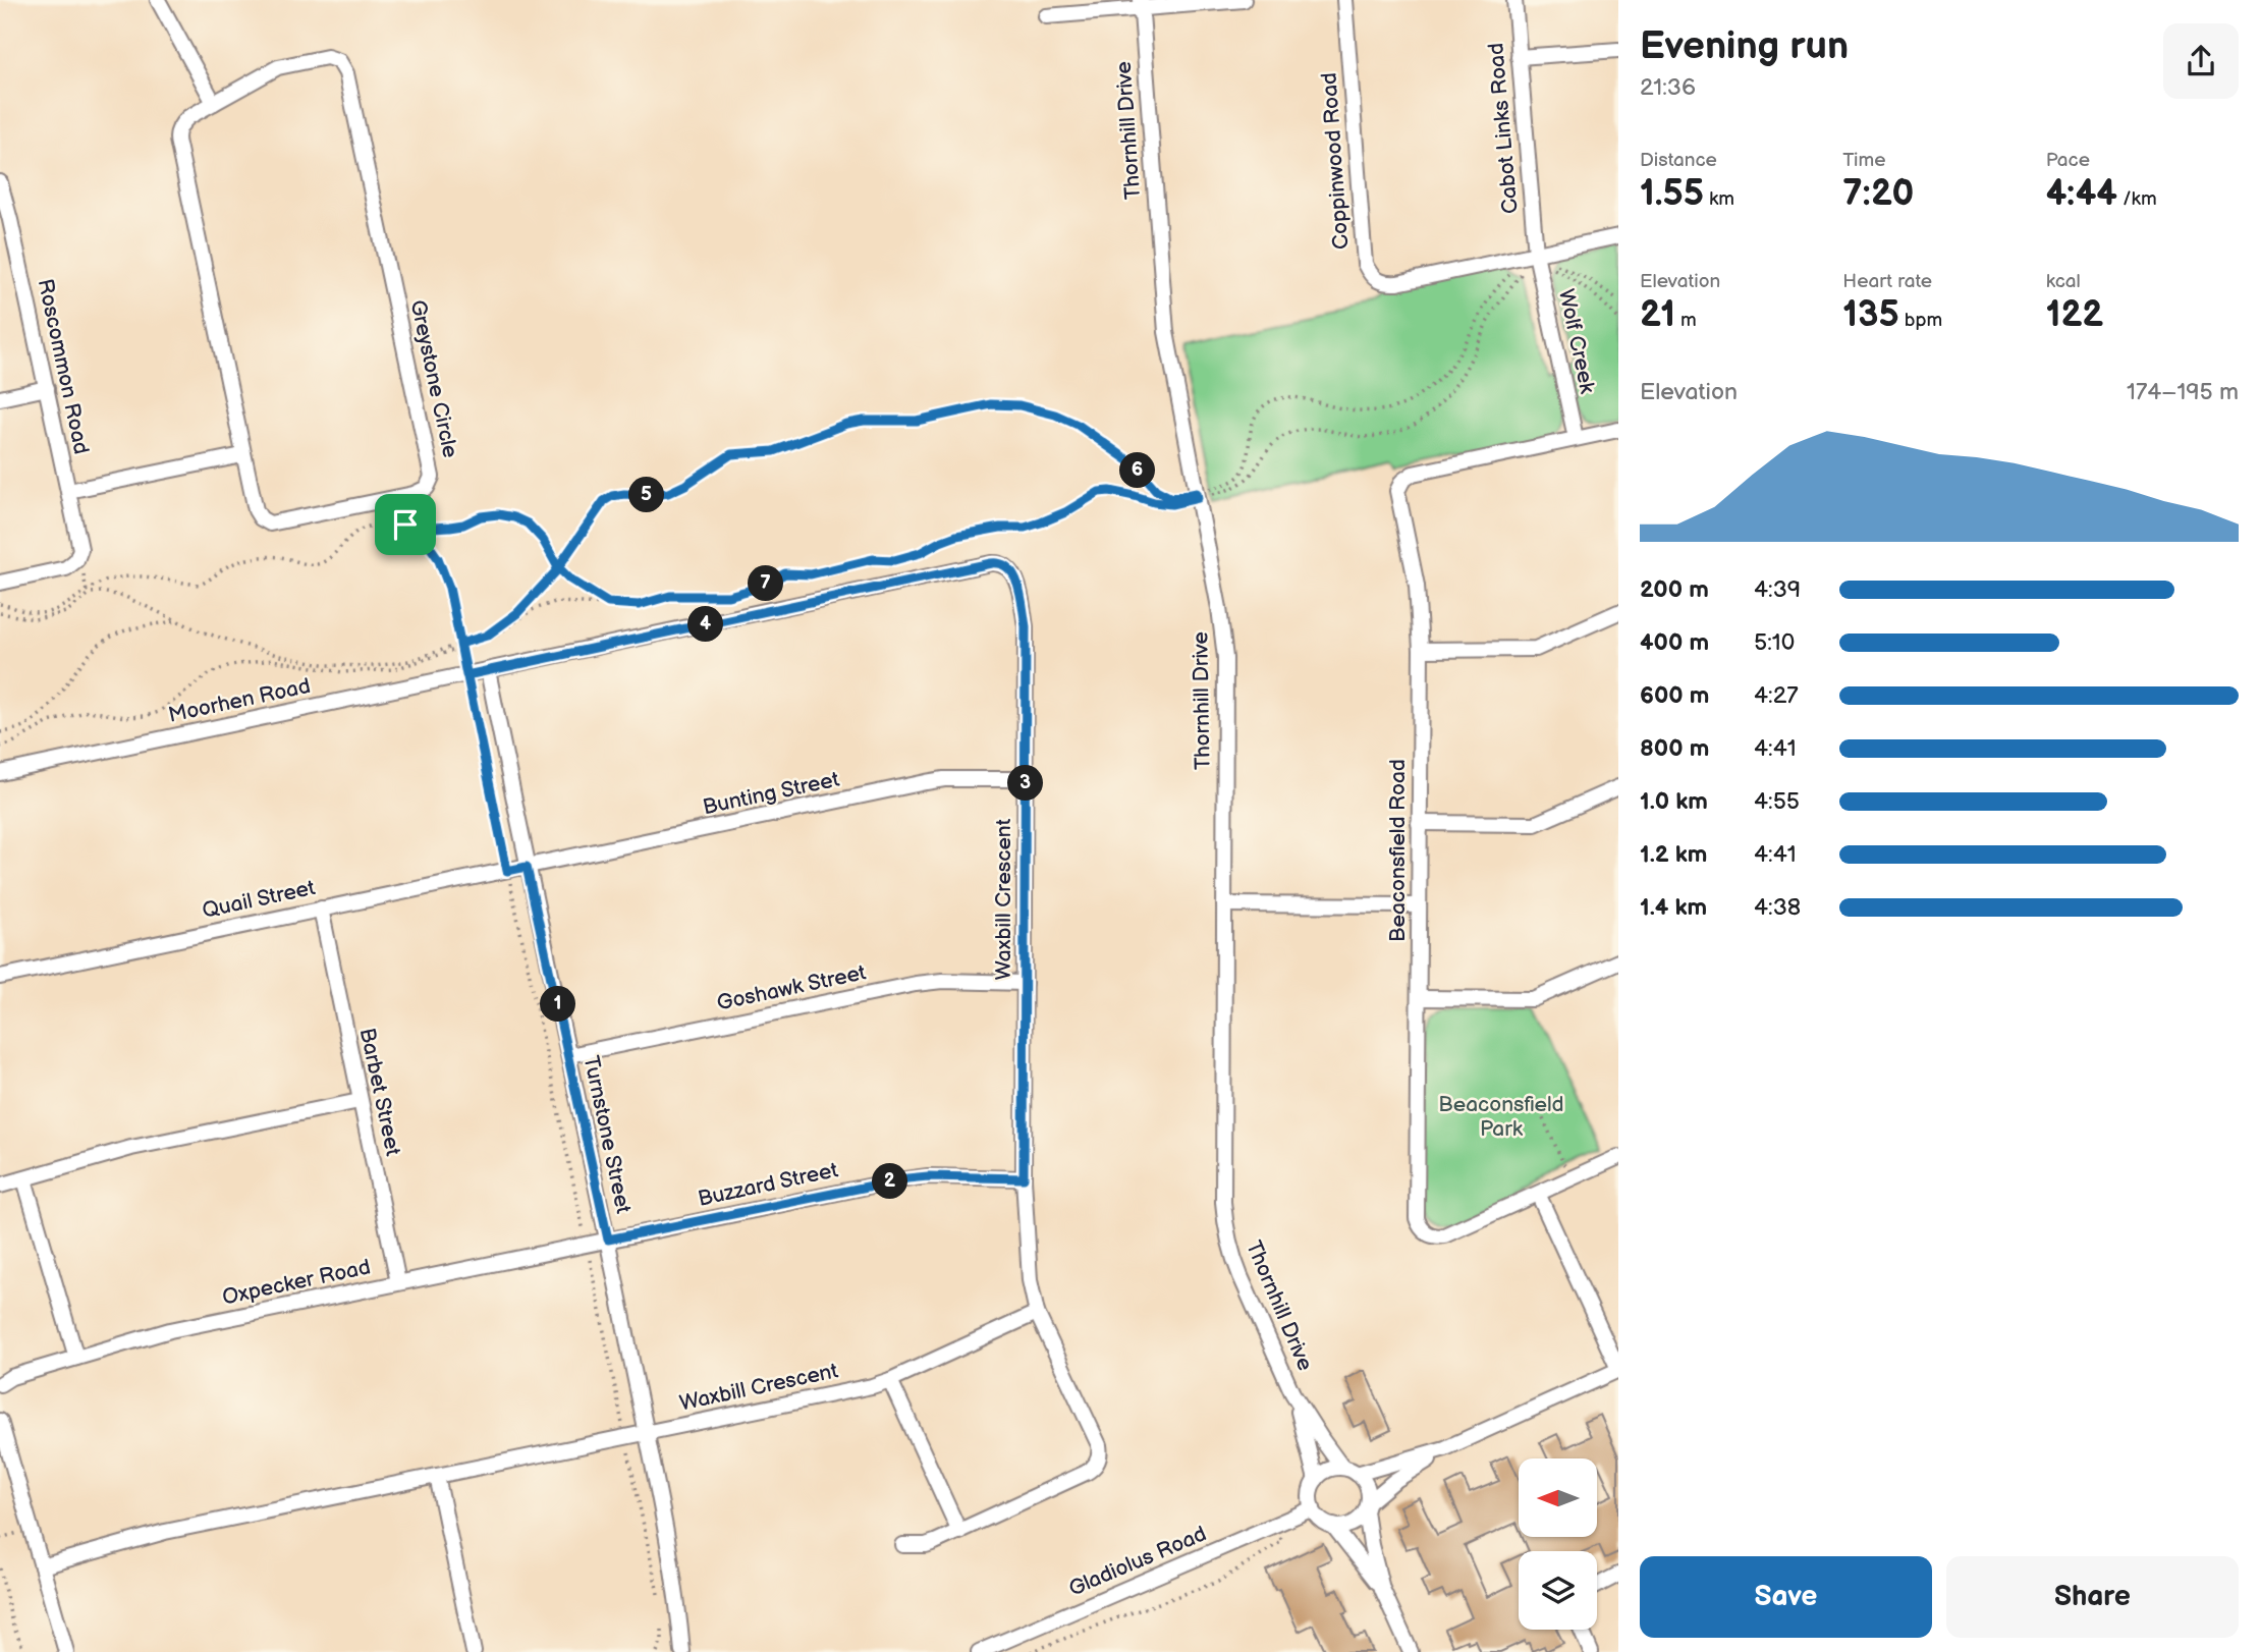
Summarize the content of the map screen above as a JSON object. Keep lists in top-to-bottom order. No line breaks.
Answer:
{"streets":{"street":["Cabot Links Road","Thornhill Drive","Coppinwood Road","Wolf Creek","Roscommon Road","Greystone Circle","Moorhen Road","Bunting Street","Beaconsfield Road","Quail Street","Waxbill Crescent","Goshawk Street","Barbet Street","Turnstone Street","Buzzard Street","Oxpecker Road","Gladiolus Road"]},"crossings":[["Cabot Links Road","Coppinwood Road"],["Cabot Links Road","Wolf Creek"],["Thornhill Drive","Gladiolus Road"],["Coppinwood Road","Wolf Creek"],["Wolf Creek","Beaconsfield Road"],["Moorhen Road","Waxbill Crescent"],["Moorhen Road","Turnstone Street"],["Bunting Street","Quail Street"],["Bunting Street","Waxbill Crescent"],["Bunting Street","Turnstone Street"],["Quail Street","Barbet Street"],["Quail Street","Turnstone Street"],["Waxbill Crescent","Goshawk Street"],["Waxbill Crescent","Turnstone Street"],["Waxbill Crescent","Buzzard Street"],["Goshawk Street","Turnstone Street"],["Barbet Street","Oxpecker Road"],["Turnstone Street","Buzzard Street"],["Turnstone Street","Oxpecker Road"],["Buzzard Street","Oxpecker Road"]],"parks":["Beaconsfield Park"],"north":"left","page":{"heading":["Evening run","21:36"],"stats":[["Distance","1.55 km"],["Time","7:20"],["Pace","4:44 /km"],["Elevation","21 m"],["Heart rate","135 bpm"],["kcal","122"]],"chart":["Elevation","174–195 m"],"pins":["6","5","7","4","3","1","2"],"list":[{"name":"200 m","note":"4:39"},{"name":"400 m","note":"5:10"},{"name":"600 m","note":"4:27"},{"name":"800 m","note":"4:41"},{"name":"1.0 km","note":"4:55"},{"name":"1.2 km","note":"4:41"},{"name":"1.4 km","note":"4:38"}],"buttons":["Save","Share"]}}
